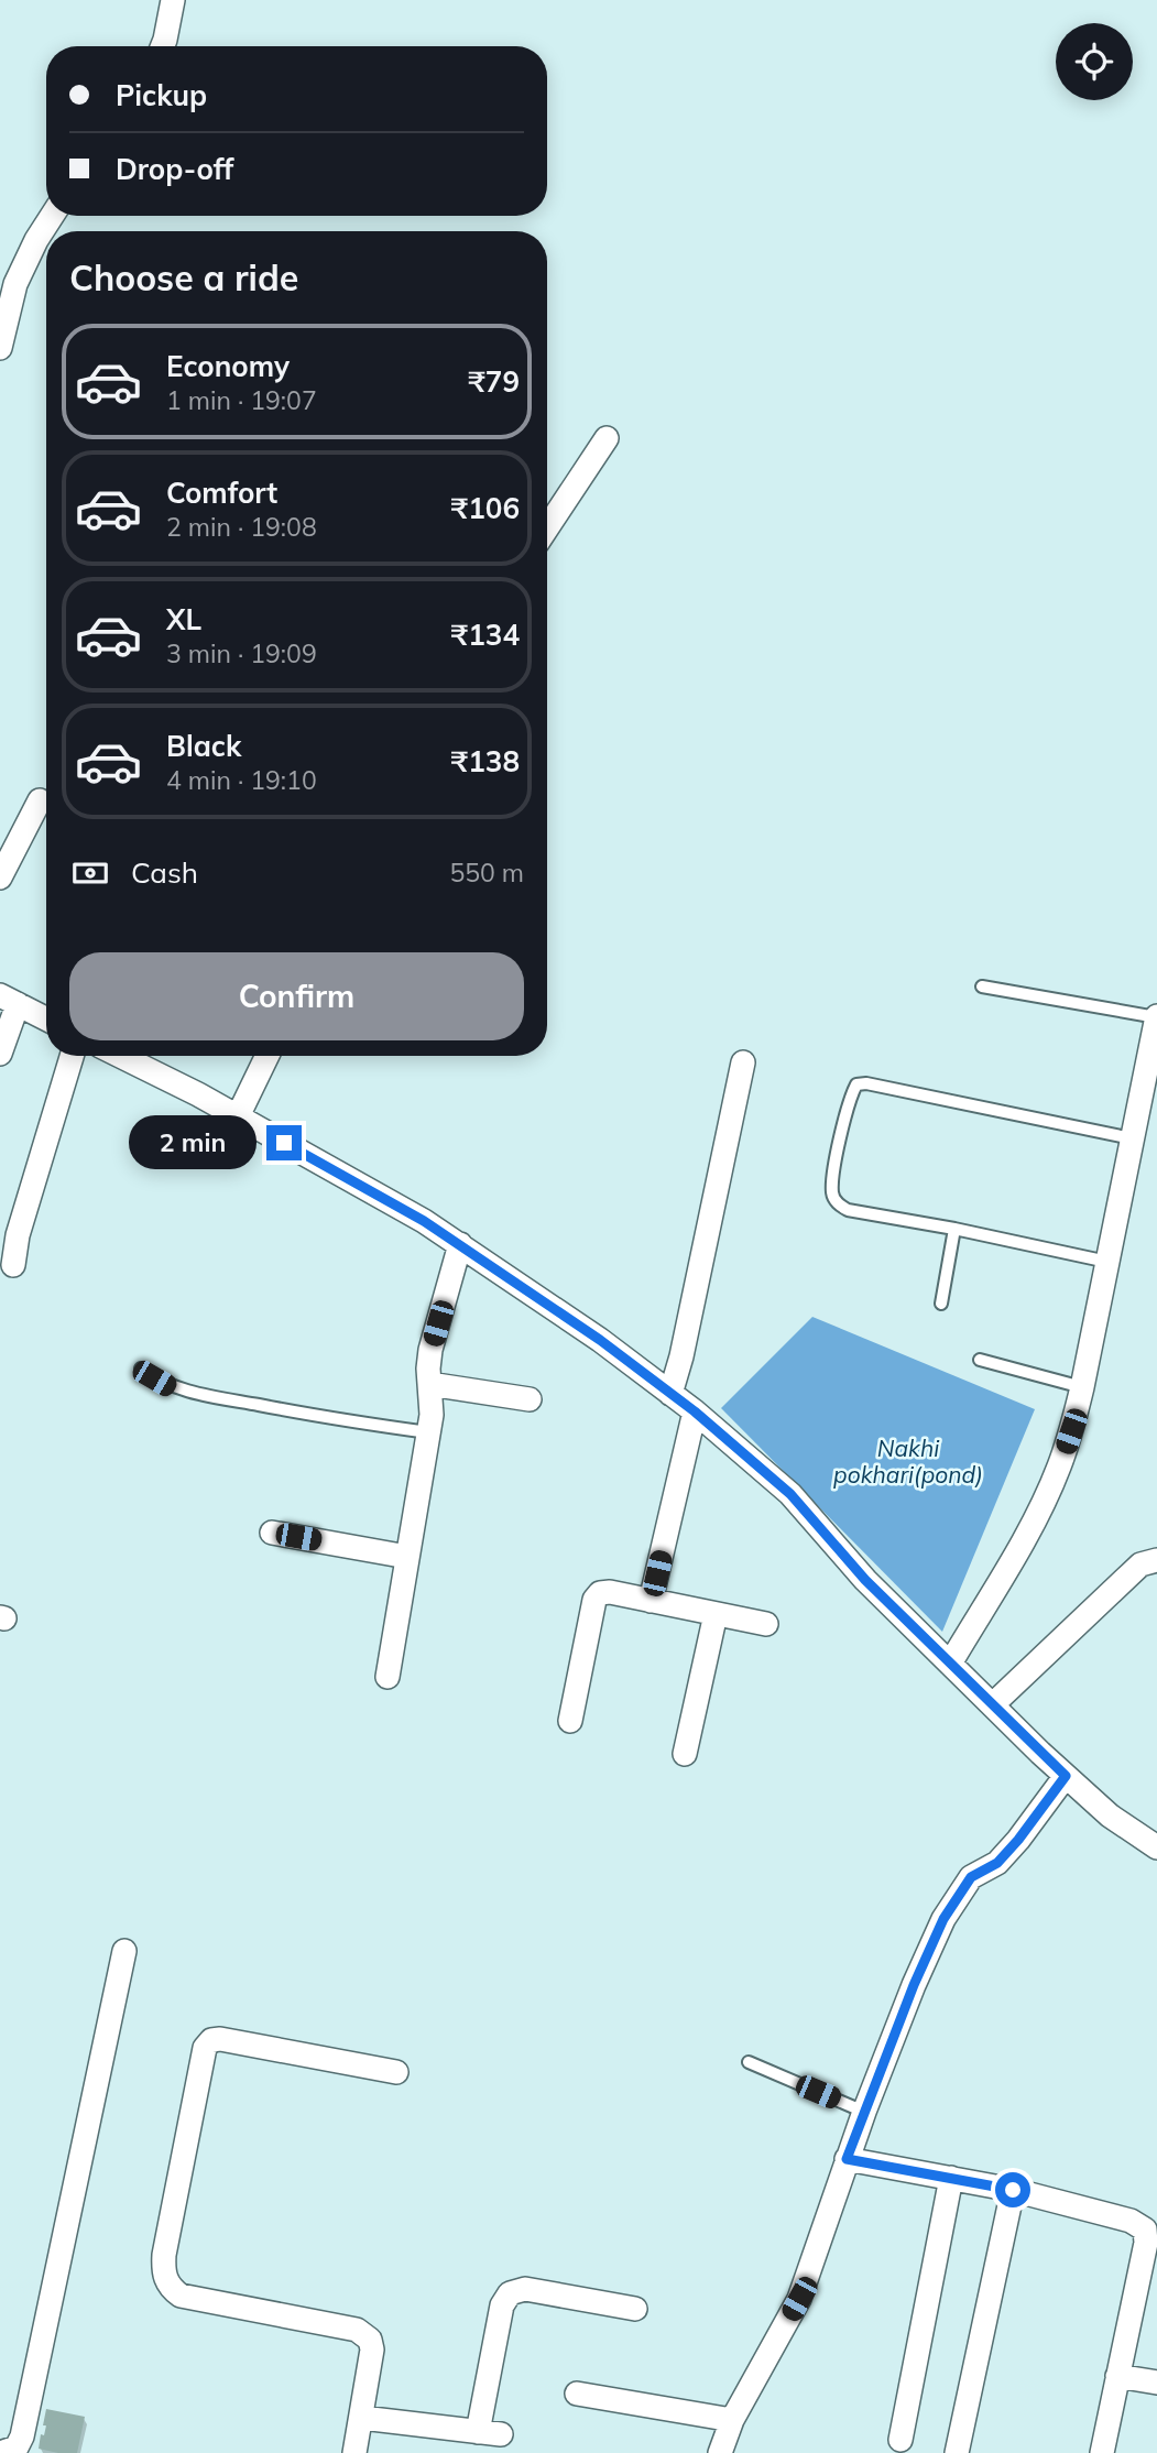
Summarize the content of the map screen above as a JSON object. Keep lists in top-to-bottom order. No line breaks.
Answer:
{"water":["Nakhi pokhari(pond)"],"page":{"banner":["Pickup","Drop-off"],"heading":"Choose a ride","list":[{"name":"Economy","note":"1 min · 19:07","value":"₹79"},{"name":"Comfort","note":"2 min · 19:08","value":"₹106"},{"name":"XL","note":"3 min · 19:09","value":"₹134"},{"name":"Black","note":"4 min · 19:10","value":"₹138"}],"pay":["Cash","550 m"],"buttons":"Confirm","bubble":"2 min"}}
